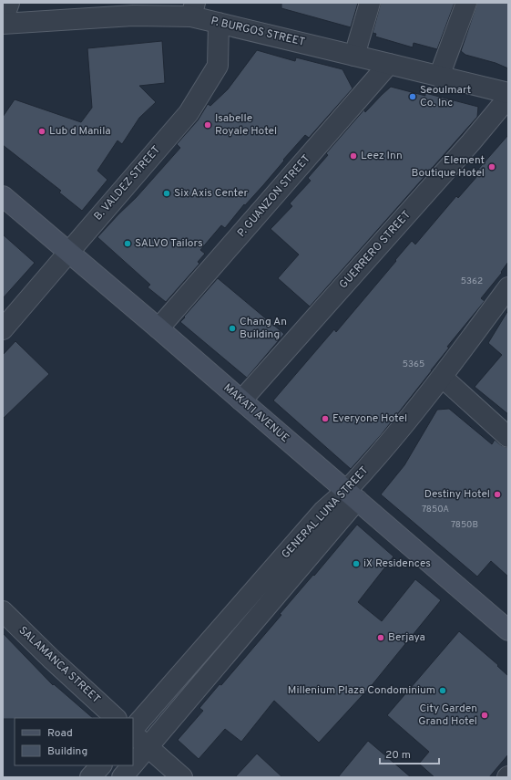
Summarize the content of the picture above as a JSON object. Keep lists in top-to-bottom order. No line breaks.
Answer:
{"streets":{"main road":["MAKATI AVENUE"],"street":["P. BURGOS STREET","B. VALDEZ STREET","P. GUANZON STREET","GUERRERO STREET","GENERAL LUNA STREET","SALAMANCA STREET"]},"crossings":[["P. BURGOS STREET","B. VALDEZ STREET"],["P. BURGOS STREET","P. GUANZON STREET"],["B. VALDEZ STREET","MAKATI AVENUE"],["P. GUANZON STREET","MAKATI AVENUE"],["GUERRERO STREET","MAKATI AVENUE"],["MAKATI AVENUE","GENERAL LUNA STREET"]],"places":["Seoulmart Co. Inc","Isabelle Royale Hotel","Lub d Manila","Leez Inn","Element Boutique Hotel","Six Axis Center","SALVO Tailors","Chang An Building","Everyone Hotel","Destiny Hotel","iX Residences","Berjaya","Millenium Plaza Condominium","City Garden Grand Hotel"],"house_numbers":["5362","5365","7850A","7850B"],"legend":["Road","Building"],"scale_bar":"20 m"}
